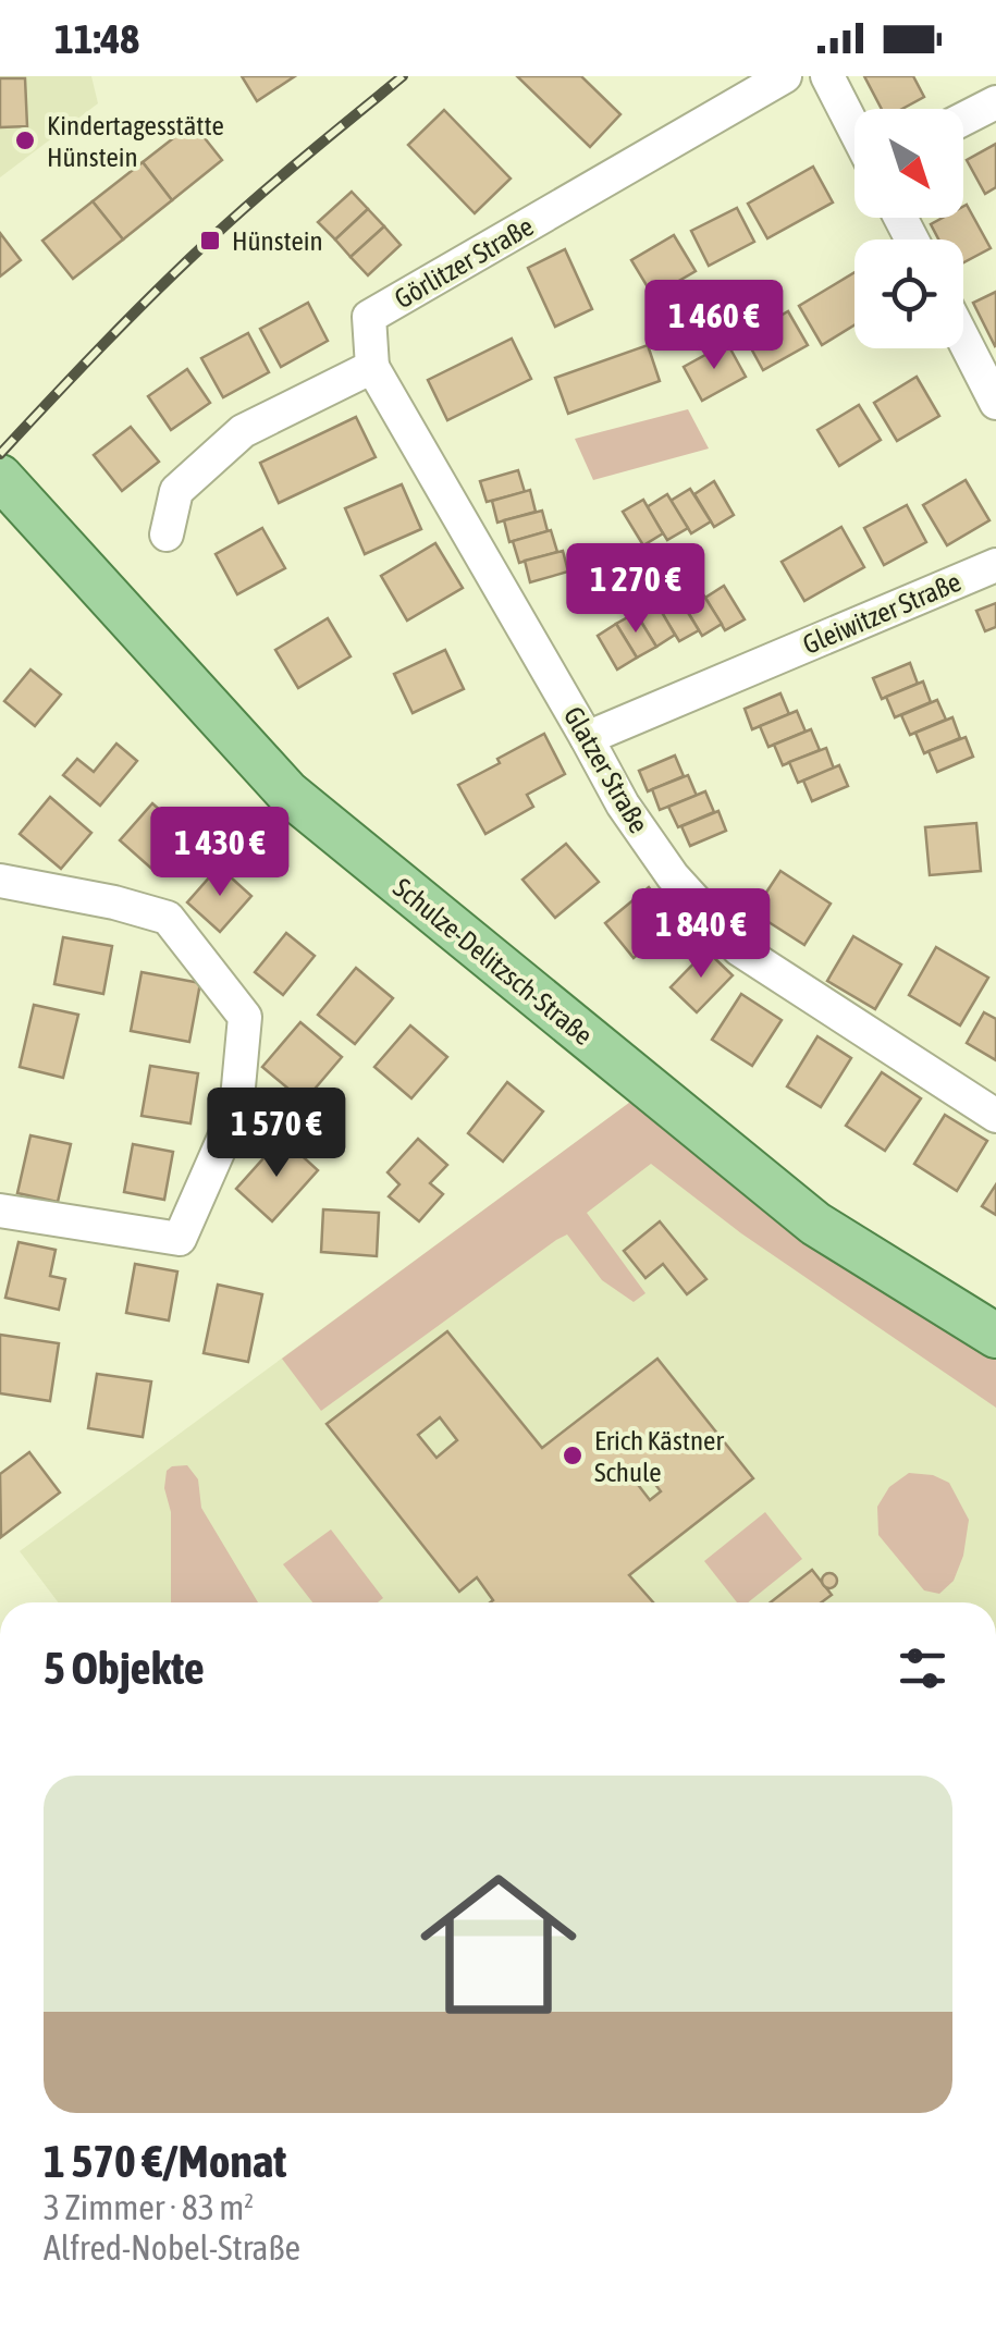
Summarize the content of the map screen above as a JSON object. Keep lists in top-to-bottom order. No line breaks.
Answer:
{"streets":{"main road":["Schulze-Delitzsch-Straße"],"street":["Görlitzer Straße","Gleiwitzer Straße","Glatzer Straße"]},"crossings":[["Görlitzer Straße","Glatzer Straße"],["Gleiwitzer Straße","Glatzer Straße"]],"places":{"other":["Kindertagesstätte Hünstein","Erich Kästner Schule"],"transit":["Hünstein"]},"north":"bottom right","page":{"status":"11:48","price":["1 460 €","1 270 €","1 430 €","1 840 €","1 570 €"],"heading":"5 Objekte","list":[{"name":"1 570 €/Monat","note":"3 Zimmer · 83 m² · Alfred-Nobel-Straße"}]}}
